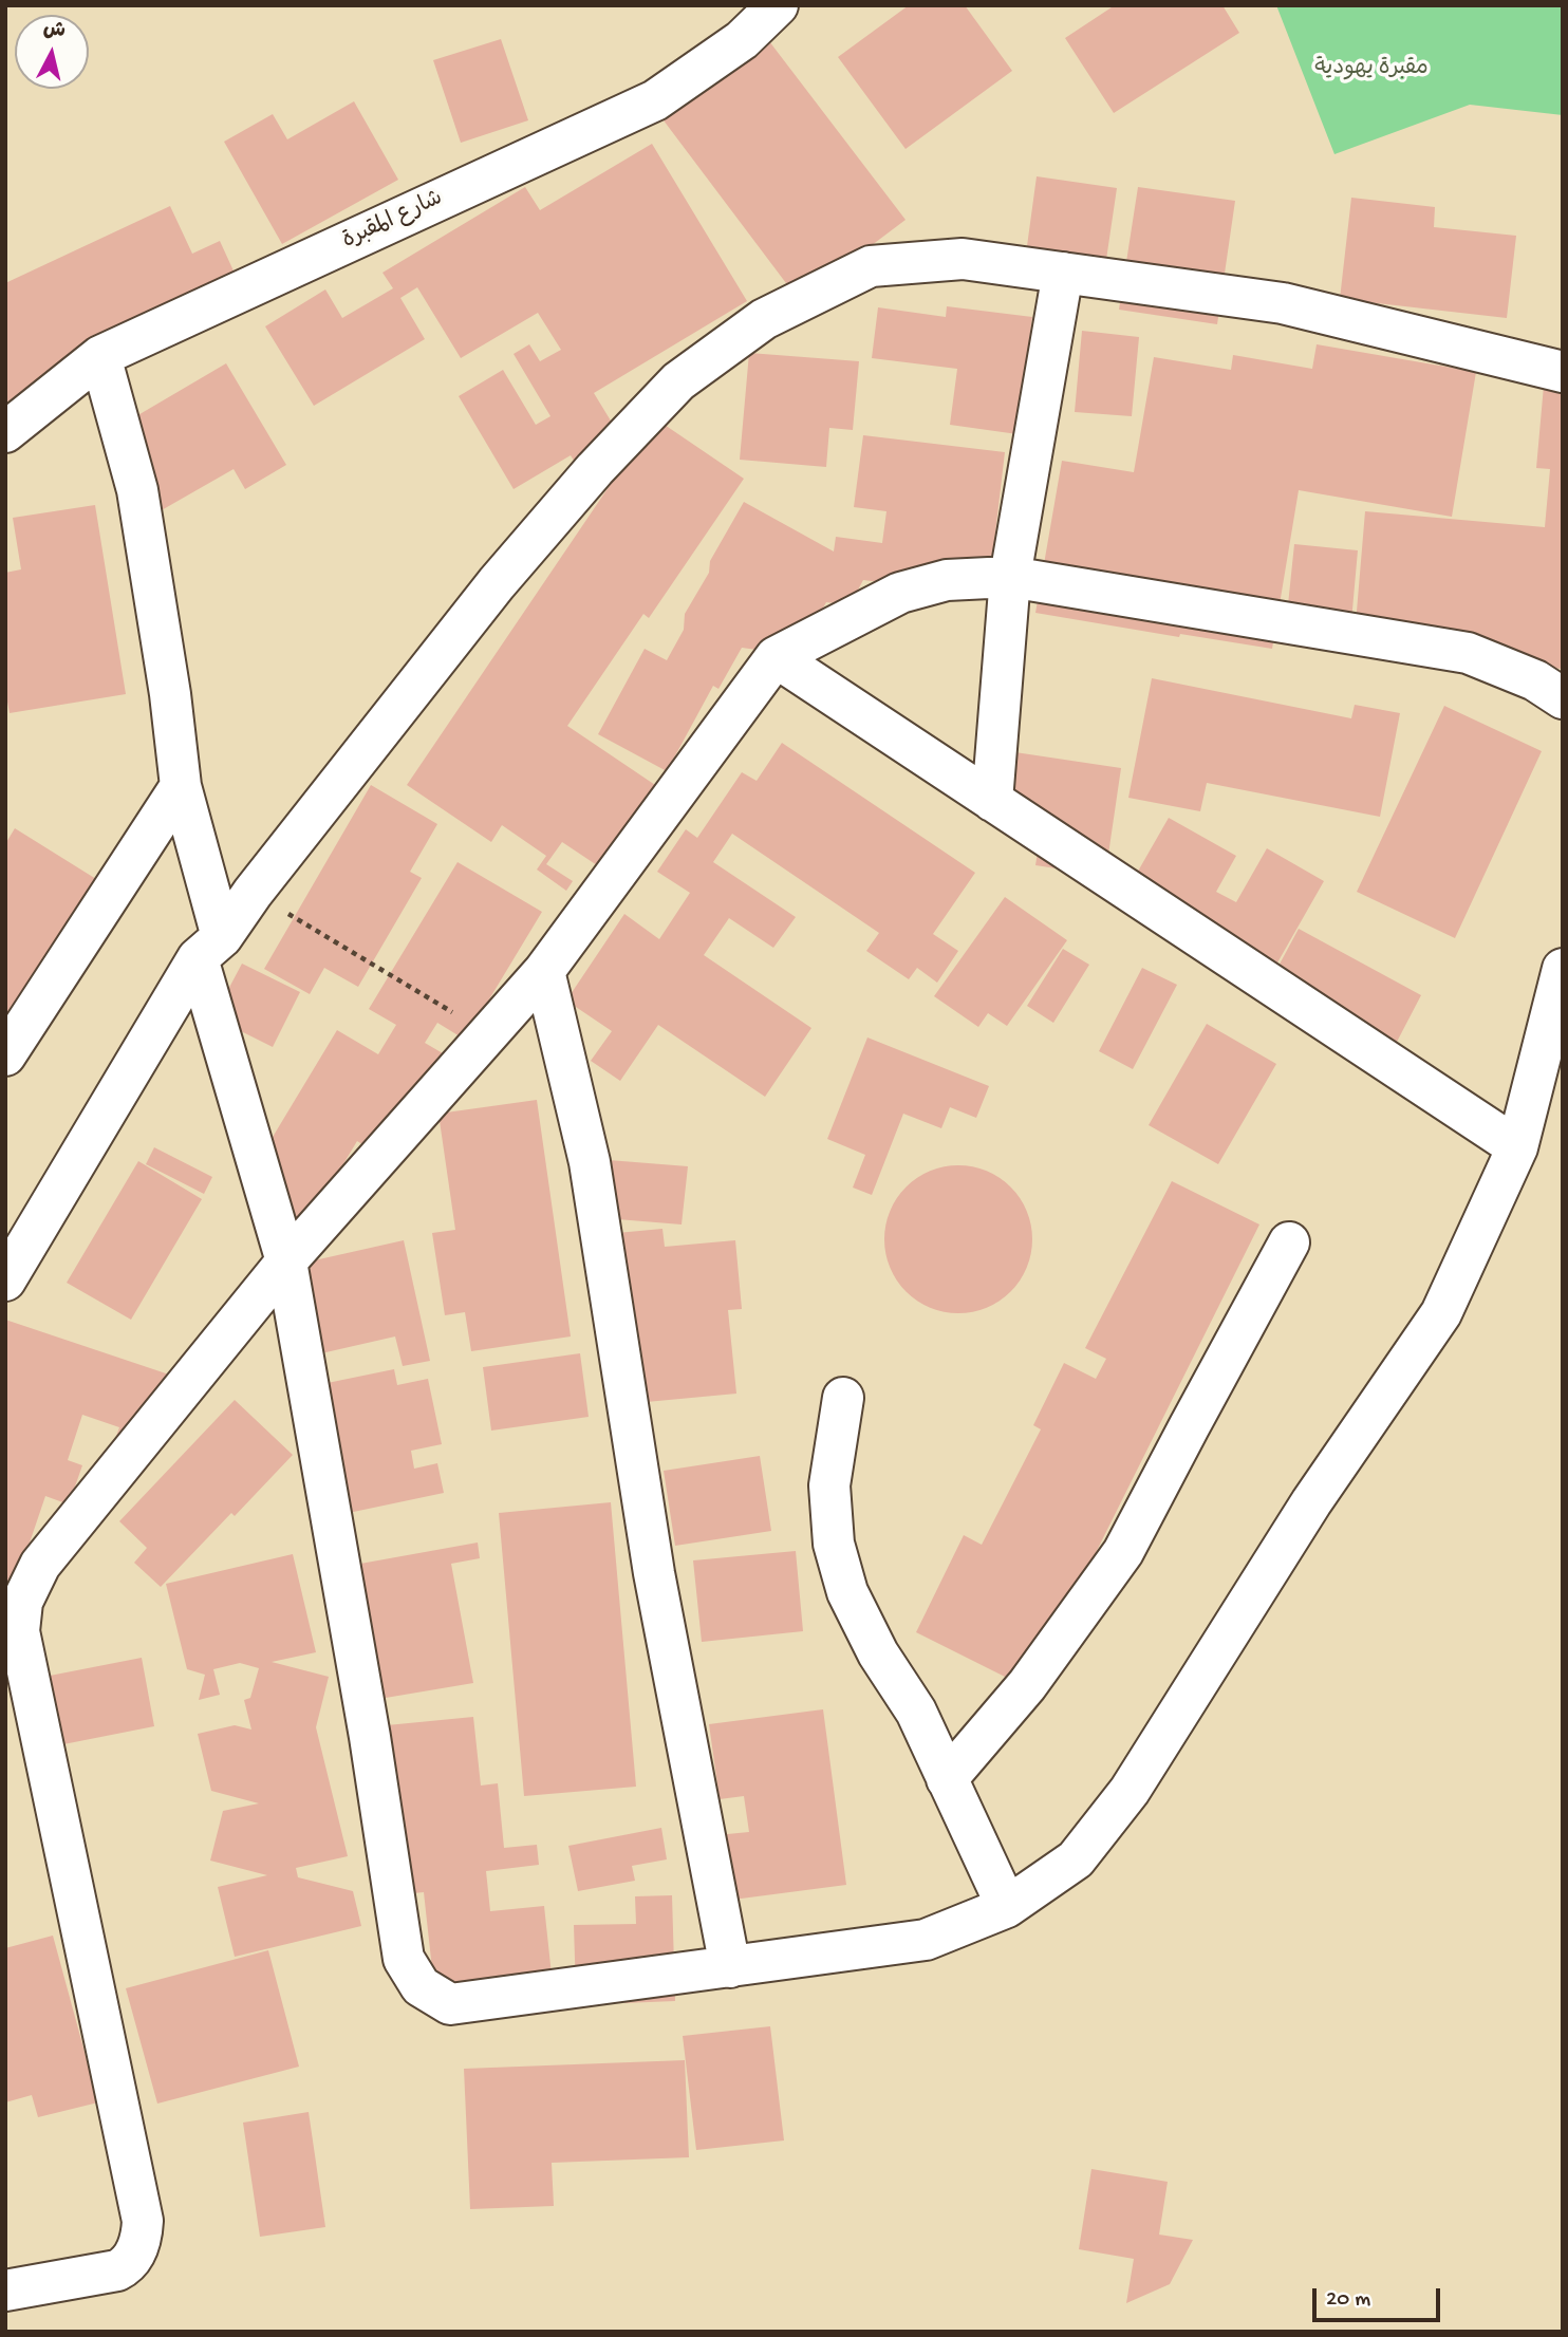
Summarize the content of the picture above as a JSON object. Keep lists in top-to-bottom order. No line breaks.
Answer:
{"streets":{"street":["شارع المقبرة"]},"parks":["مقبرة يهودية"],"scale_bar":"20 m","north":"top"}
